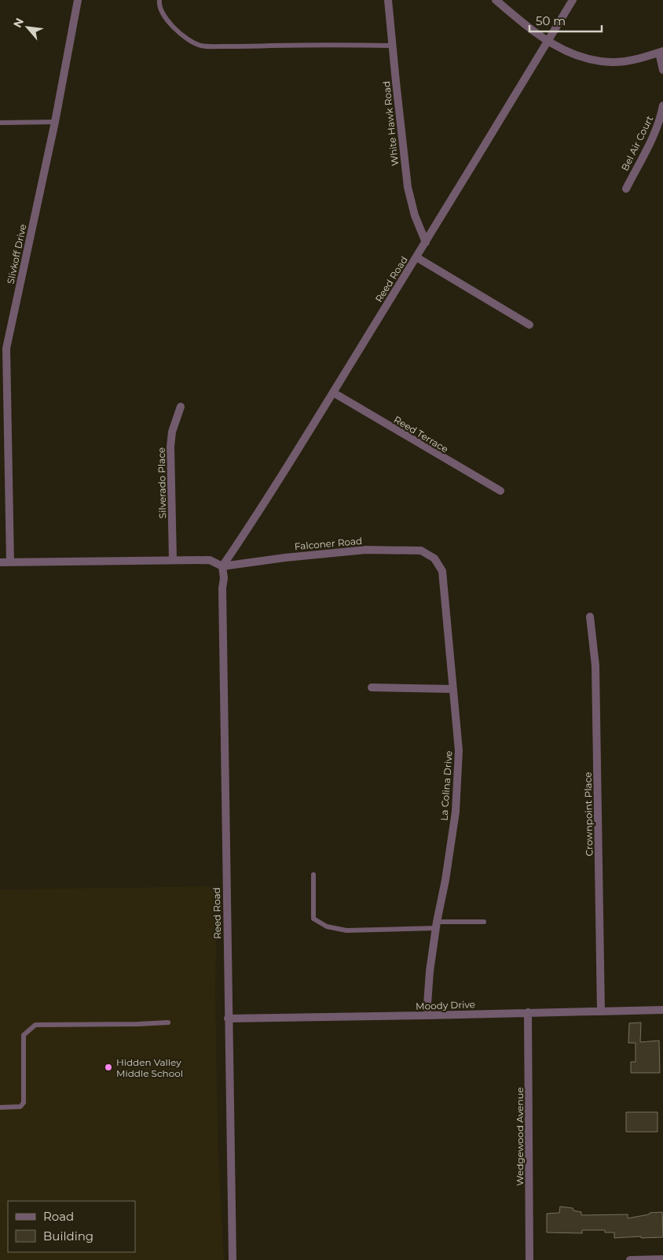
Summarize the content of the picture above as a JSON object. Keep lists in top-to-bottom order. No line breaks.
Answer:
{"streets":{"street":["White Hawk Road","Bel Air Court","Slivkoff Drive","Reed Road","Reed Terrace","Silverado Place","Falconer Road","La Colina Drive","Crownpoint Place","Moody Drive","Wedgewood Avenue"]},"crossings":[["White Hawk Road","Reed Road"],["Reed Road","Reed Terrace"],["Reed Road","Falconer Road"],["Reed Road","Moody Drive"],["Falconer Road","La Colina Drive"],["La Colina Drive","Moody Drive"],["Crownpoint Place","Moody Drive"],["Moody Drive","Wedgewood Avenue"]],"places":["Hidden Valley Middle School"],"legend":["Road","Building"],"scale_bar":"50 m","north":"top left"}
